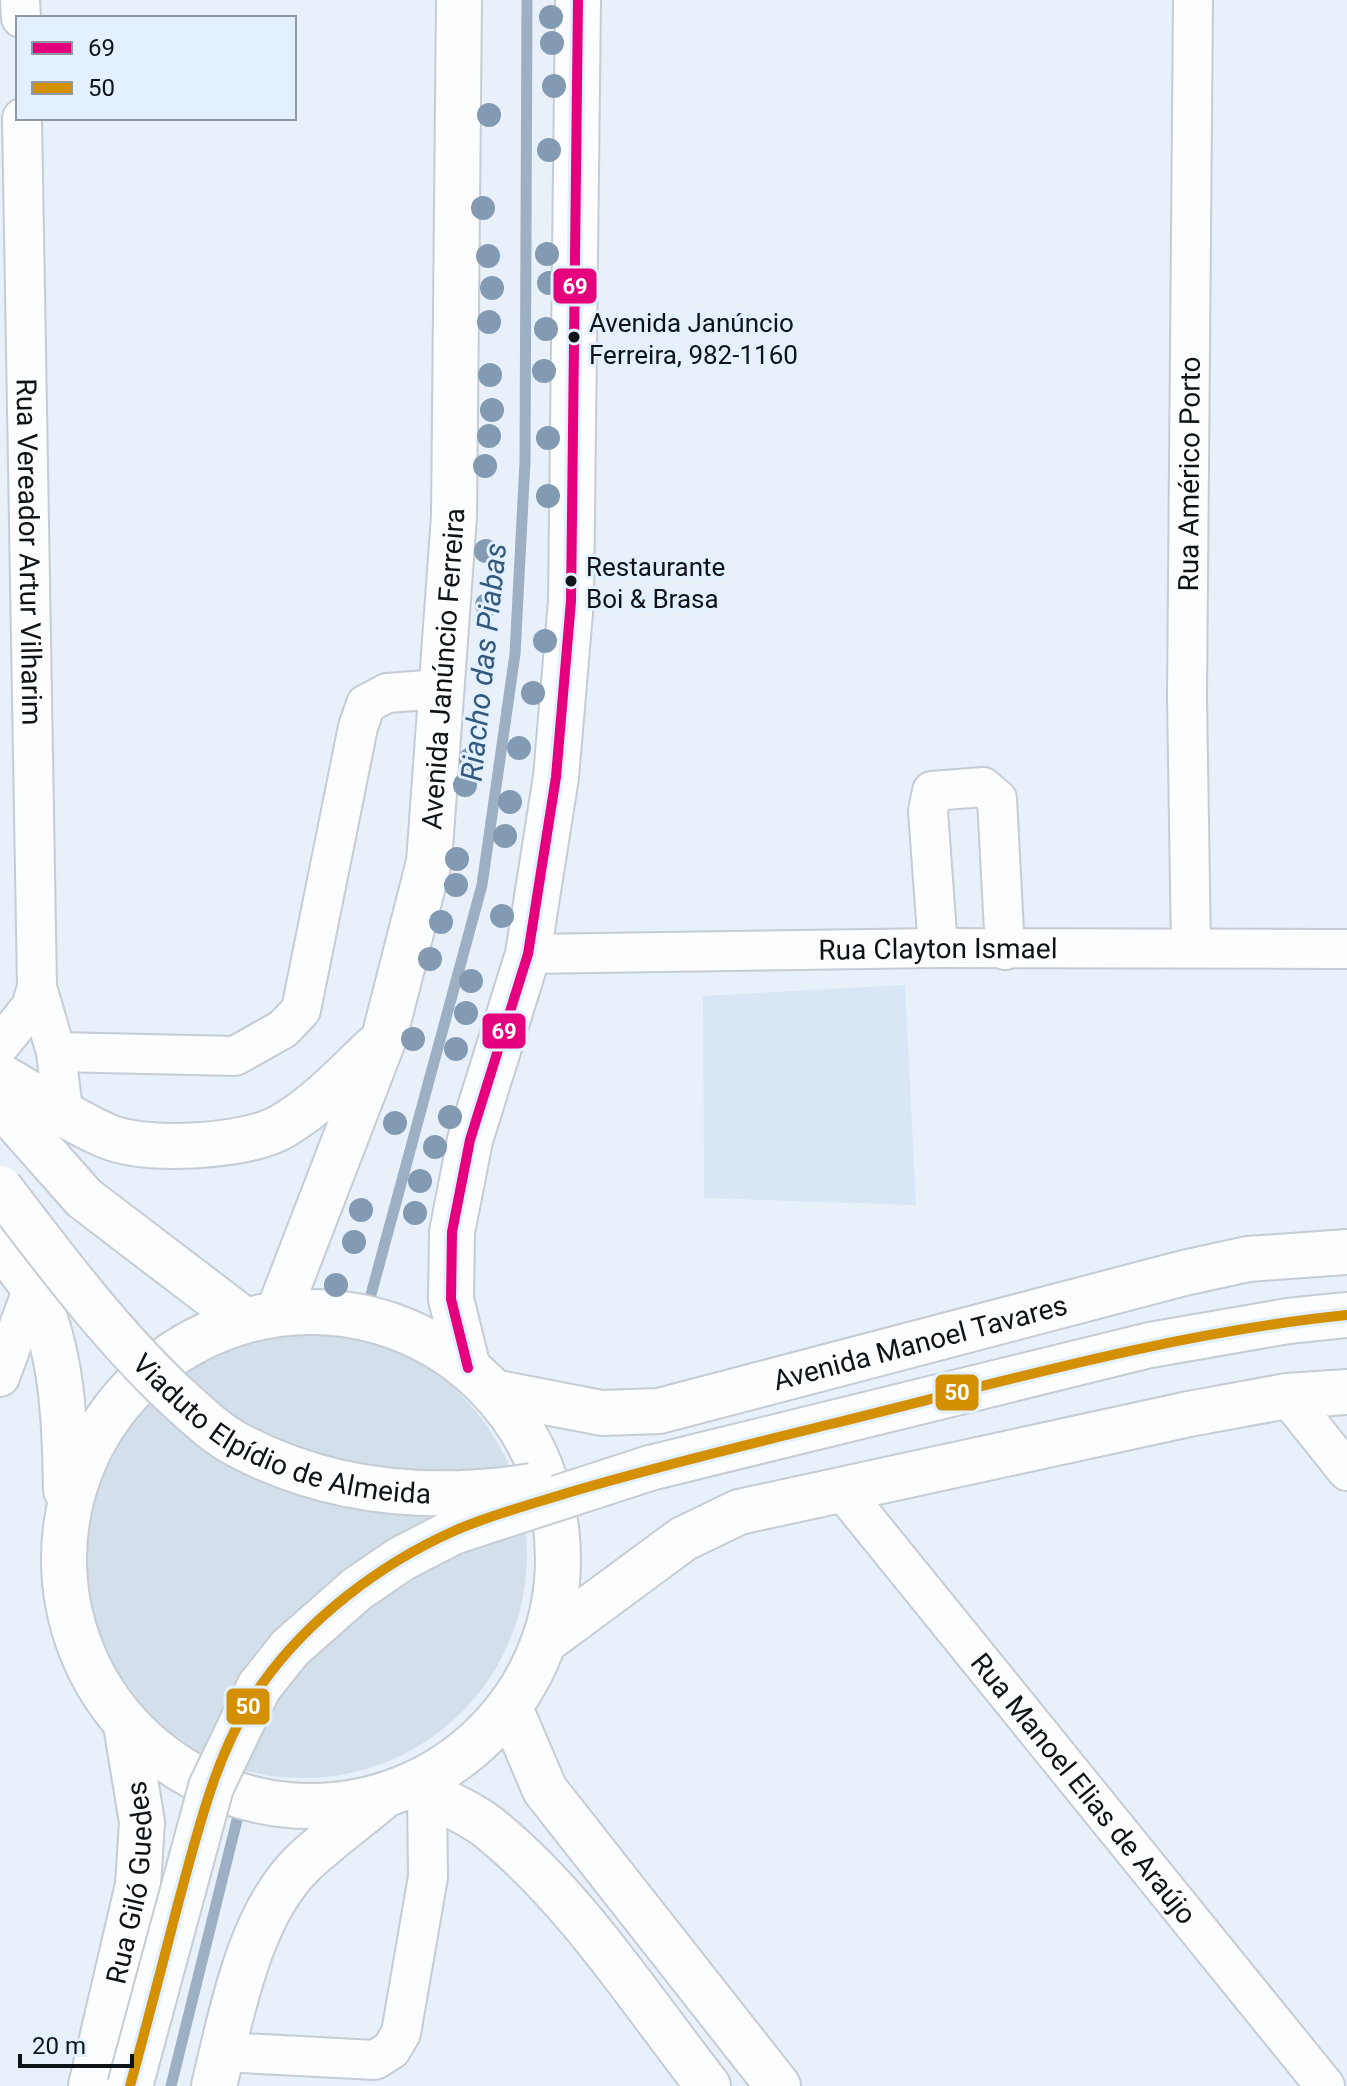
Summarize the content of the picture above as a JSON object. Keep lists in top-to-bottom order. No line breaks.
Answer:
{"streets":{"main road":["Avenida Janúncio Ferreira","Avenida Manoel Tavares","Viaduto Elpídio de Almeida","Rua Giló Guedes"],"street":["Rua Américo Porto","Rua Vereador Artur Vilharim","Rua Clayton Ismael","Rua Manoel Elias de Araújo"]},"crossings":[["Rua Américo Porto","Rua Clayton Ismael"]],"water":["Riacho das Piabas"],"places":["Avenida Janúncio Ferreira, 982-1160","Restaurante Boi & Brasa"],"lines":["transit line 69","transit line 50"],"legend":["69","50"],"scale_bar":"20 m"}
